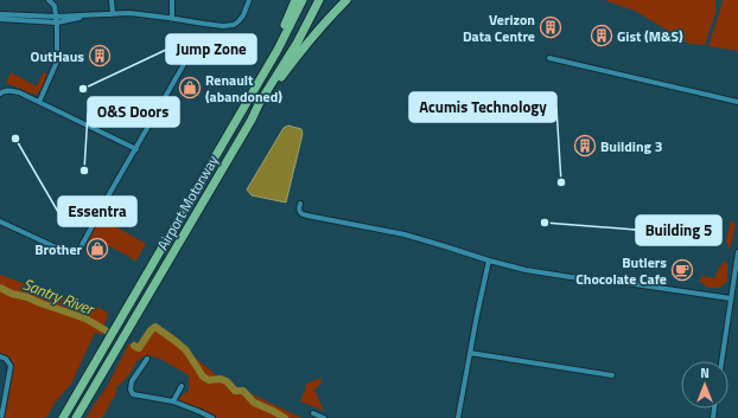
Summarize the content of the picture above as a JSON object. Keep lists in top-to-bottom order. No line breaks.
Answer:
{"streets":{"highway":["Airport Motorway"]},"water":["Santry River"],"places":{"building":["Verizon Data Centre","Gist (M&S)","OutHaus","Building 3"],"shop":["Renault (abandoned)","Brother"],"other":["Jump Zone","Essentra","O&S Doors","Acumis Technology","Building 5"],"cafe":["Butlers Chocolate Cafe"]},"north":"top"}
